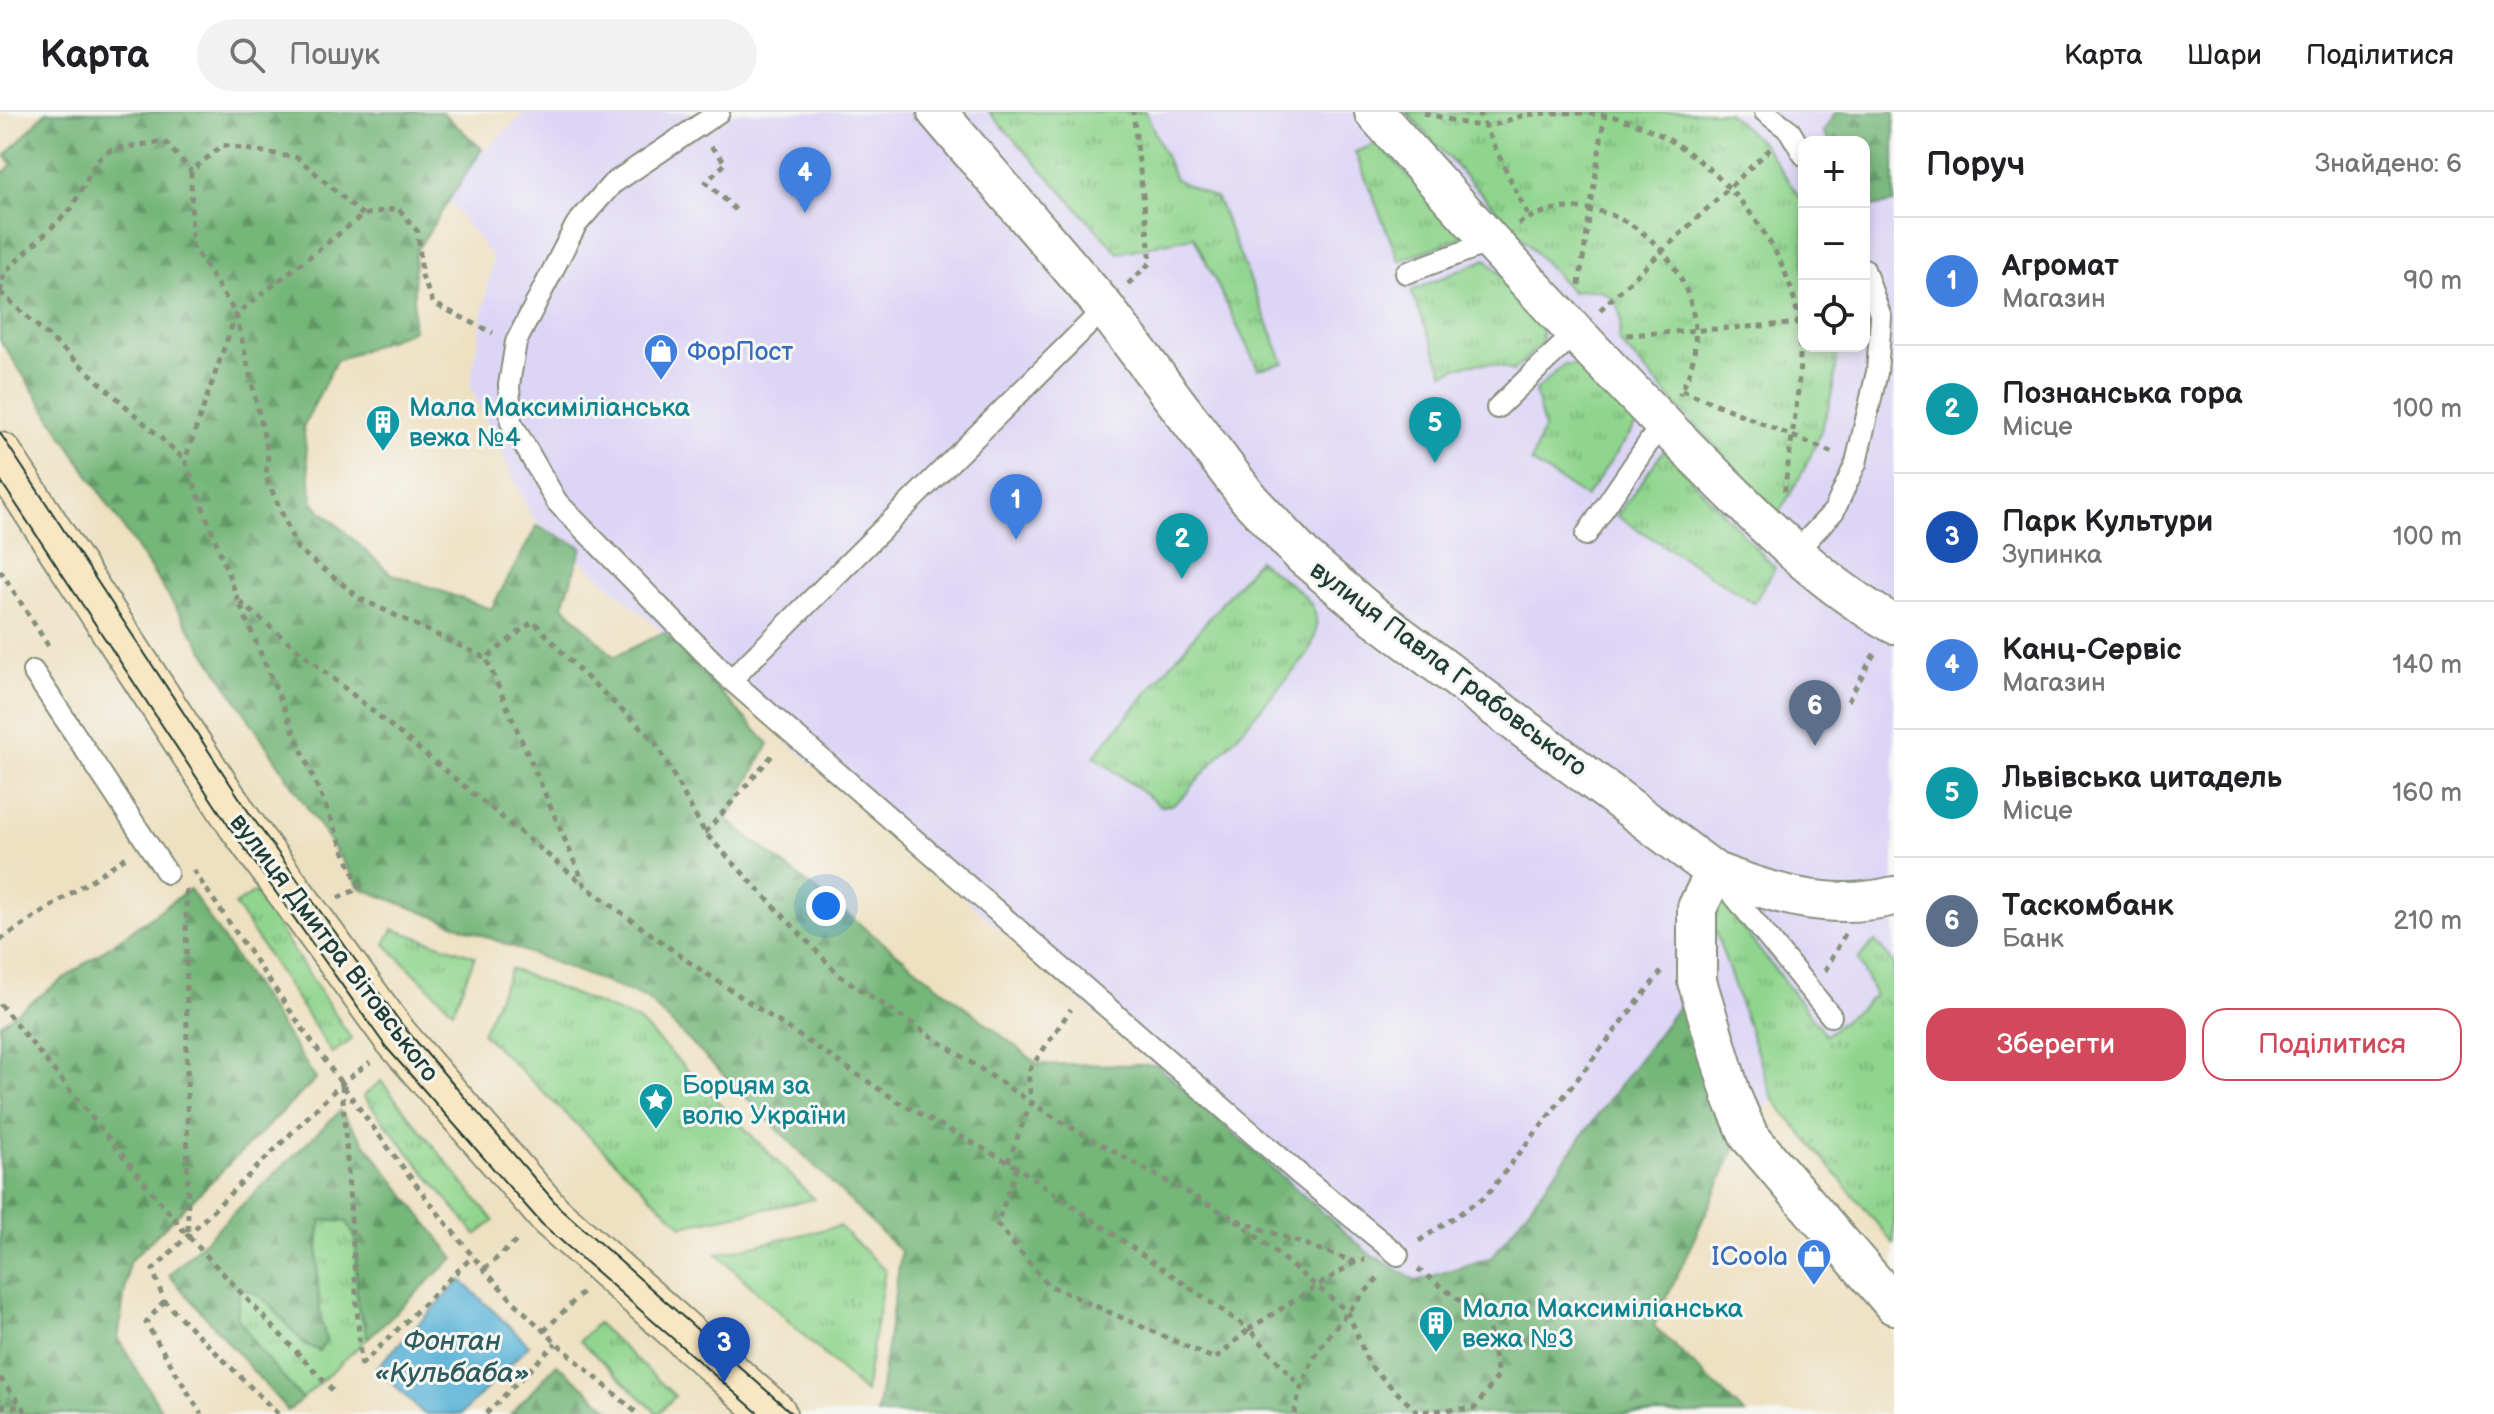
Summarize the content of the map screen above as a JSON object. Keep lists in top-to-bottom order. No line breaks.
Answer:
{"streets":{"main road":["вулиця Дмитра Вітовського"],"street":["вулиця Павла Грабовського"]},"water":["Фонтан «Кульбаба»"],"places":{"shop":["ФорПост","ICoola"],"building":["Мала Максиміліанська вежа №4","Мала Максиміліанська вежа №3"],"place":["Борцям за волю України"]},"page":{"header":"Карта","search":"Пошук","nav":["Карта","Шари","Поділитися"],"heading":["Поруч","Знайдено: 6"],"map_buttons":["+","−"],"pins":["4","5","1","2","6","3"],"list":[{"mark":"1","name":"Агромат","note":"Магазин","value":"90 m"},{"mark":"2","name":"Познанська гора","note":"Місце","value":"100 m"},{"mark":"3","name":"Парк Культури","note":"Зупинка","value":"100 m"},{"mark":"4","name":"Канц-Сервіс","note":"Магазин","value":"140 m"},{"mark":"5","name":"Львівська цитадель","note":"Місце","value":"160 m"},{"mark":"6","name":"Таскомбанк","note":"Банк","value":"210 m"}],"buttons":["Зберегти","Поділитися"]}}
